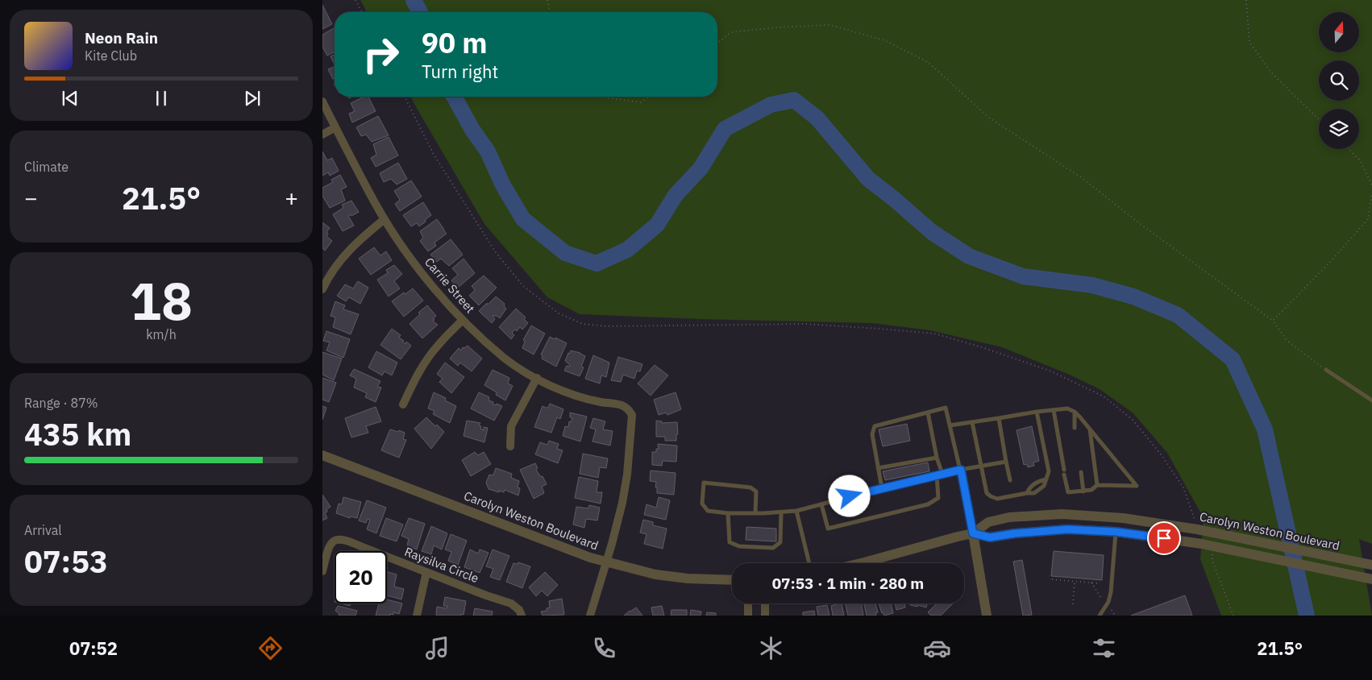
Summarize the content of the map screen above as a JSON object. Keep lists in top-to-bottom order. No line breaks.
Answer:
{"streets":{"street":["Carrie Street","Carolyn Weston Boulevard","Raysilva Circle"]},"crossings":[["Carrie Street","Carolyn Weston Boulevard"]],"north":"top","page":{"turn":["90 m","Turn right"],"song":["Neon Rain","Kite Club"],"tile":["Climate",["18","km/h"],["Range · 87%","435 km"],["Arrival","07:53"]],"heat":["−","21.5°","+"],"limit":"20","trip":"07:53 · 1 min · 280 m","tabs":["07:52","21.5°"]}}
